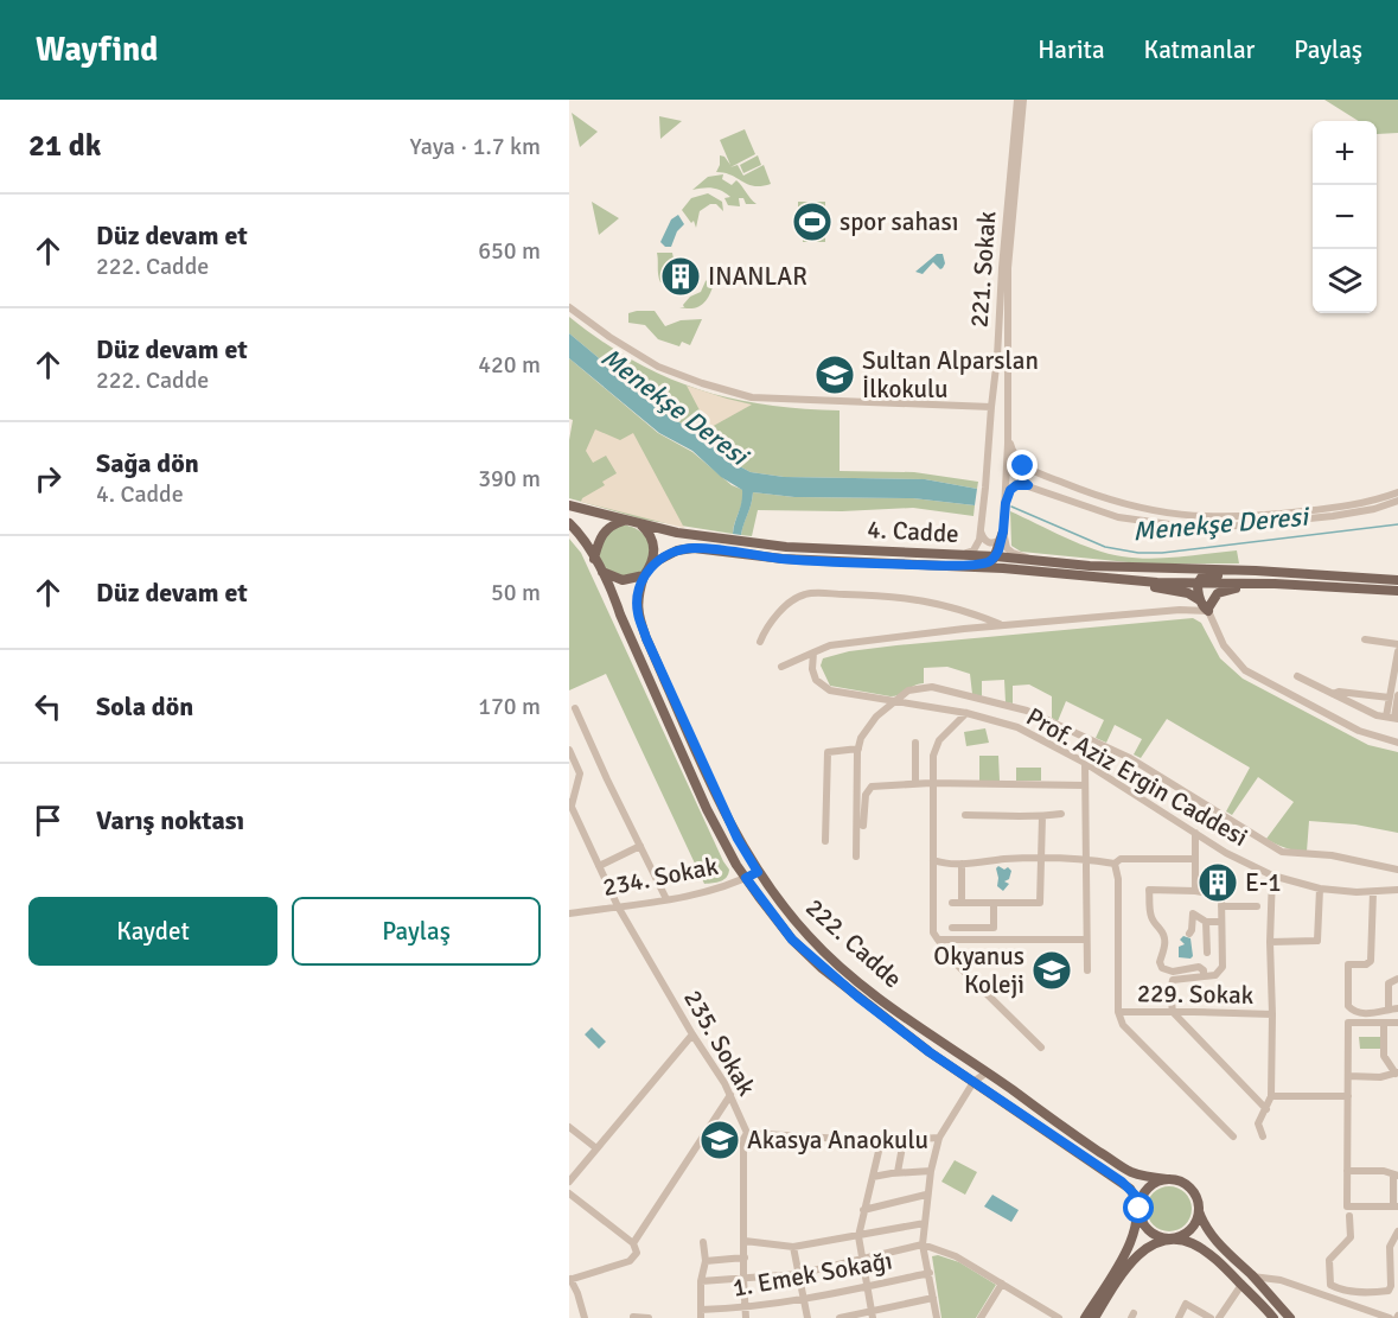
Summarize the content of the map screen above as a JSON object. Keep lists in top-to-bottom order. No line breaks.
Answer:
{"streets":{"main road":["4. Cadde","222. Cadde"],"street":["221. Sokak","Prof. Aziz Ergin Caddesi","234. Sokak","229. Sokak","235. Sokak","1. Emek Sokağı"]},"crossings":[["4. Cadde","222. Cadde"],["234. Sokak","222. Cadde"],["234. Sokak","235. Sokak"]],"water":["Menekşe Deresi"],"places":{"sports":["spor sahası"],"building":["INANLAR","E-1"],"school or university":["Sultan Alparslan İlkokulu","Okyanus Koleji","Akasya Anaokulu"]},"page":{"header":"Wayfind","nav":["Harita","Katmanlar","Paylaş"],"heading":["21 dk","Yaya · 1.7 km"],"map_buttons":["+","−"],"list":[["Düz devam et","222. Cadde","650 m"],["Düz devam et","222. Cadde","420 m"],["Sağa dön","4. Cadde","390 m"],["Düz devam et","50 m"],["Sola dön","170 m"],"Varış noktası"],"buttons":["Kaydet","Paylaş"]}}
